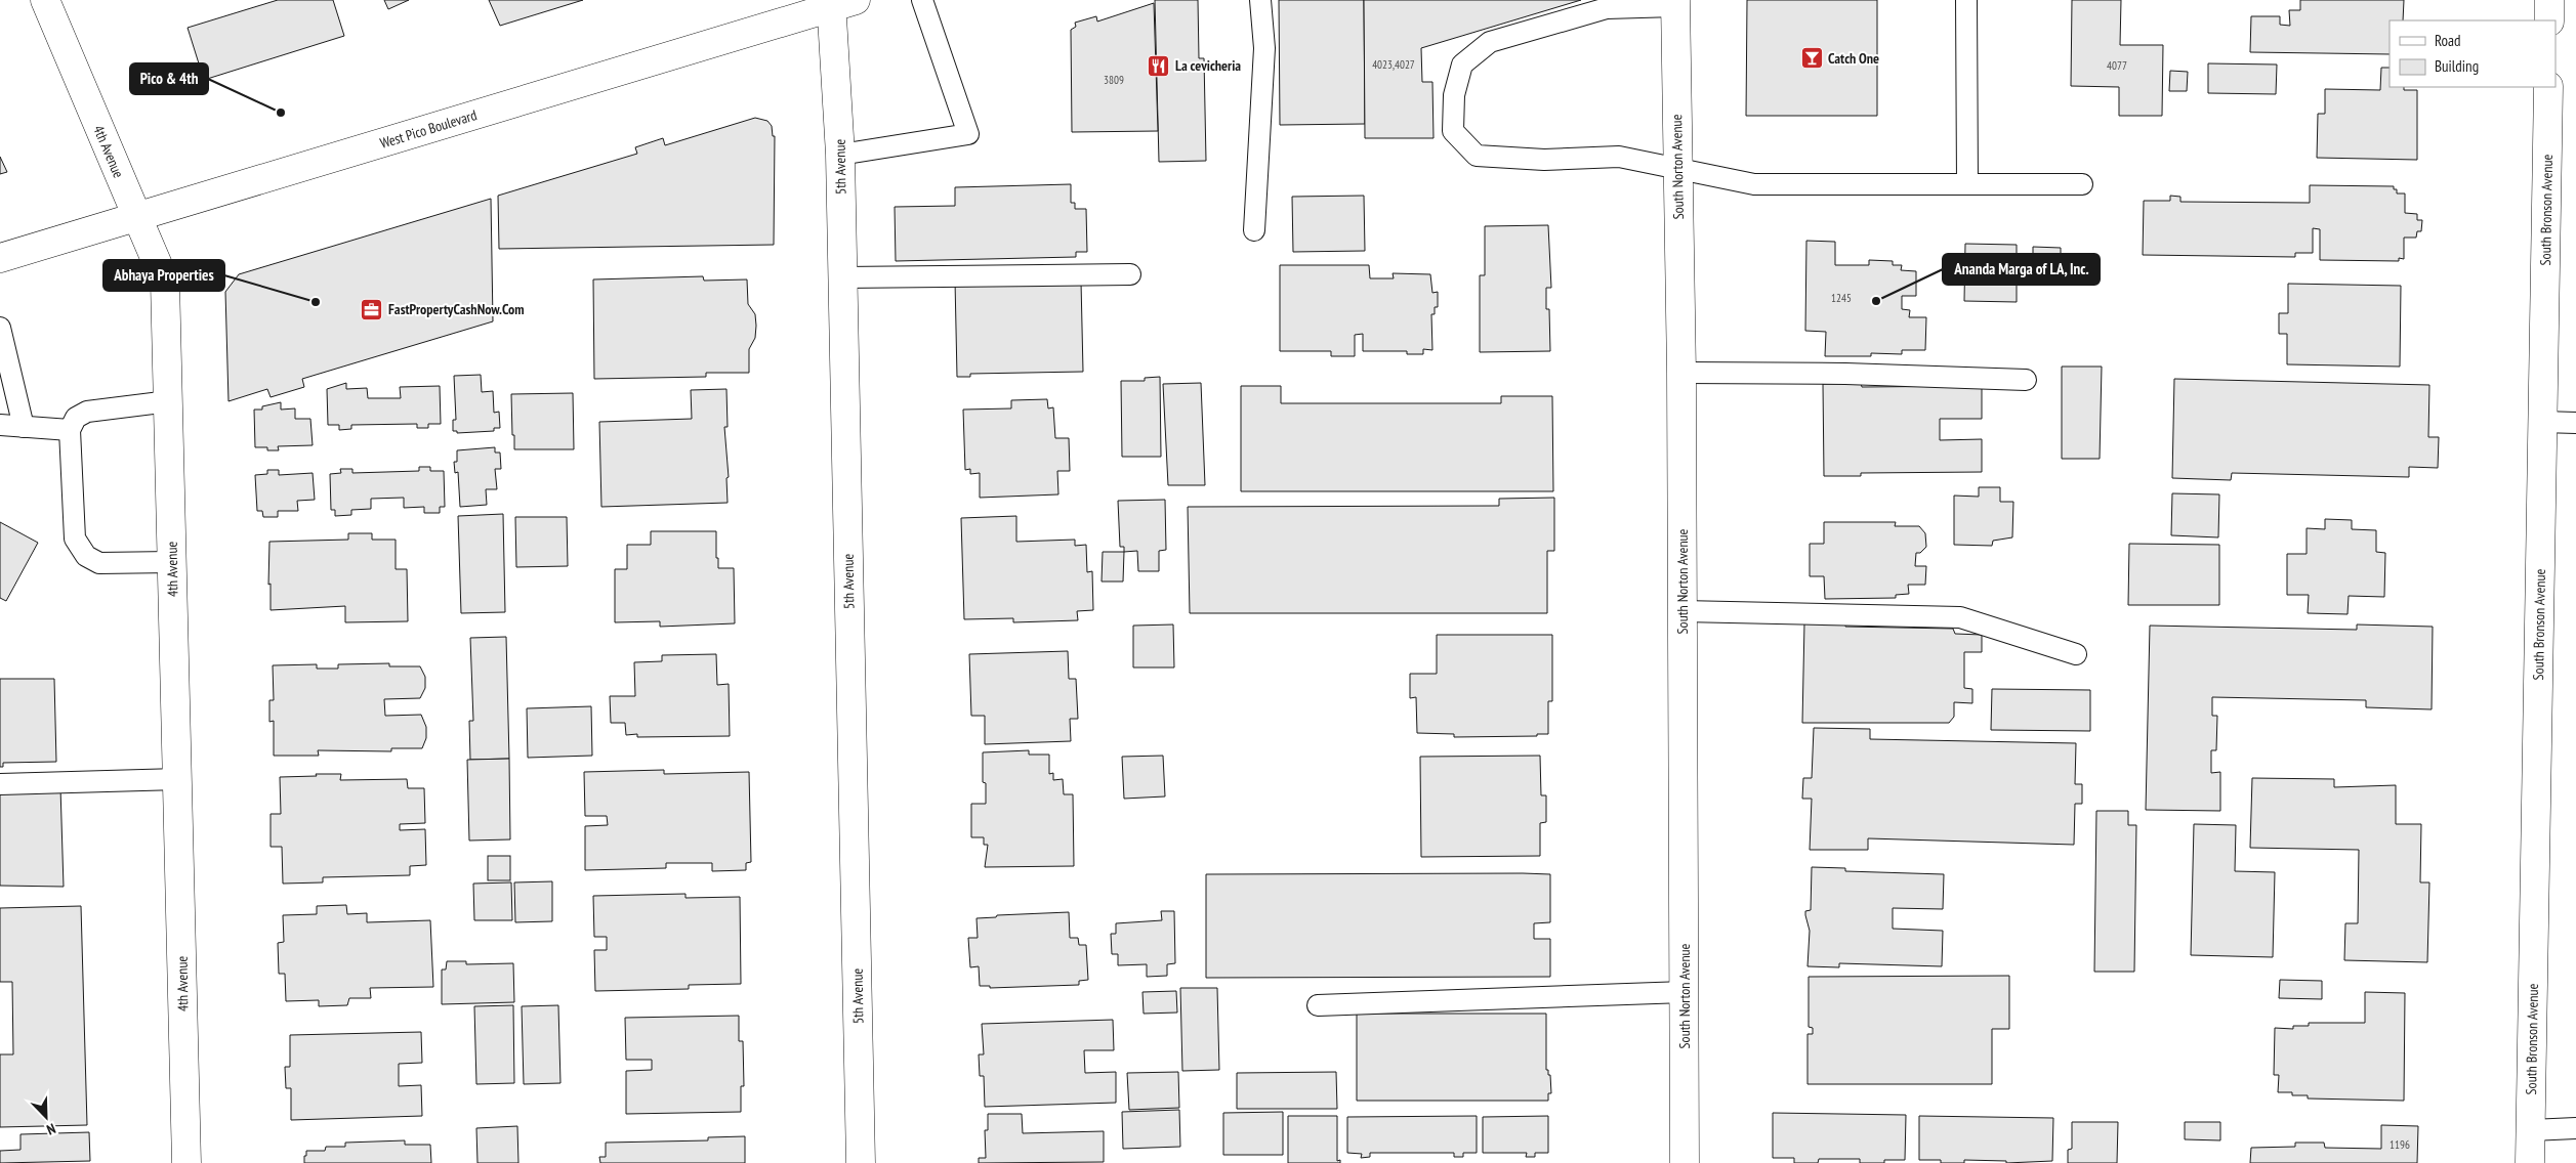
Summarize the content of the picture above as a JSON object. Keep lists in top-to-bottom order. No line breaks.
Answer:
{"streets":{"street":["West Pico Boulevard","4th Avenue","5th Avenue","South Norton Avenue","South Bronson Avenue"]},"crossings":[["West Pico Boulevard","4th Avenue"],["West Pico Boulevard","5th Avenue"]],"places":{"bar":["Catch One"],"restaurant":["La cevicheria"],"other":["Pico & 4th","Ananda Marga of LA, Inc.","Abhaya Properties"],"office":["FastPropertyCashNow.Com"]},"house_numbers":["4023,4027","4077","3809","1245","1196"],"legend":["Road","Building"],"north":"bottom right"}
